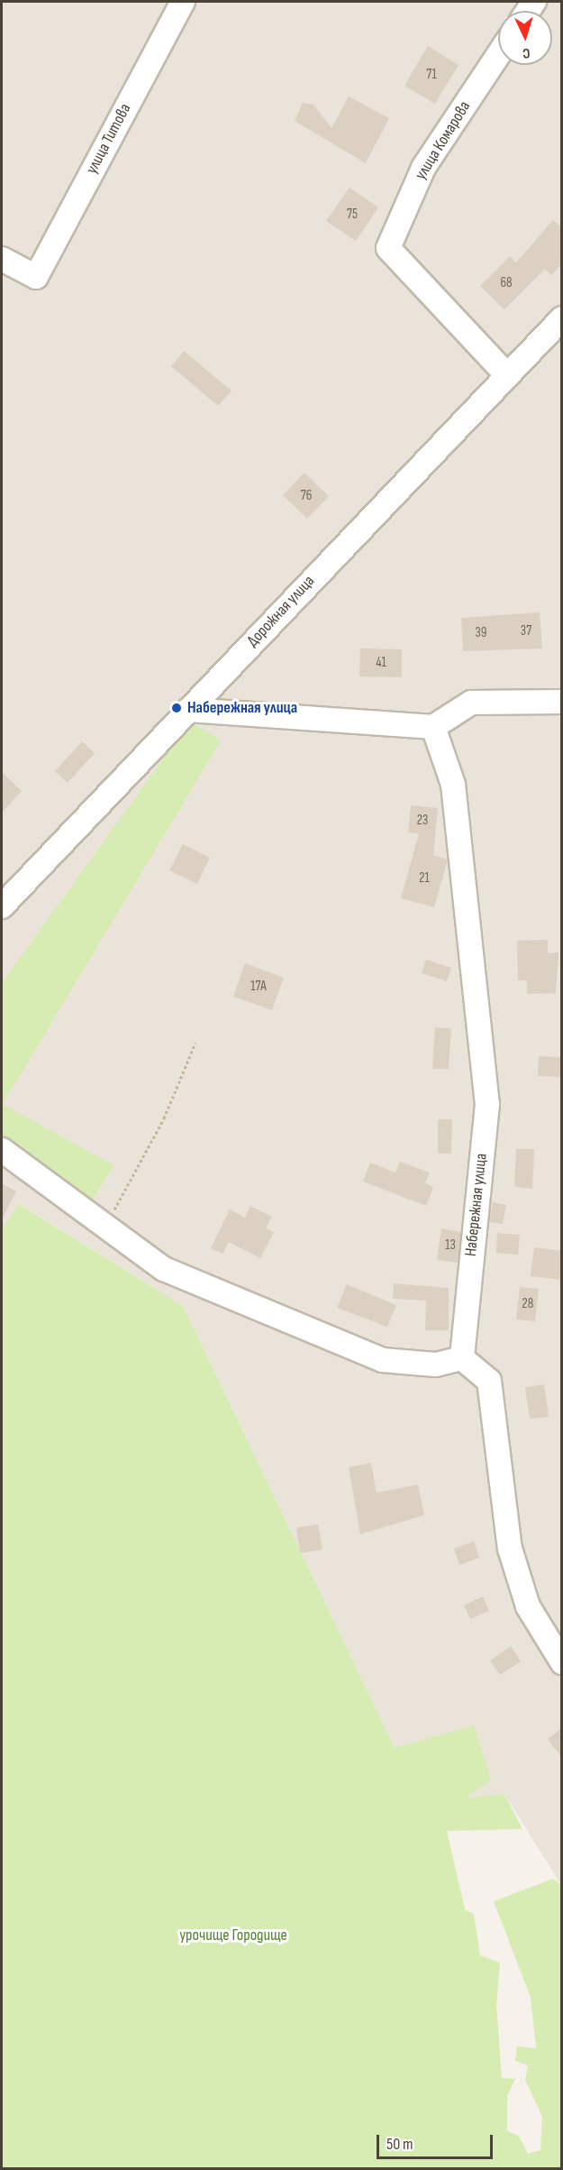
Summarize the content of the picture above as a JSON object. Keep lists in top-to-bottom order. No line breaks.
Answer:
{"streets":{"street":["улица Титова","улица Комарова","Дорожная улица","Набережная улица"]},"crossings":[["улица Комарова","Дорожная улица"]],"parks":["урочище Городище"],"places":["Набережная улица"],"house_numbers":["71","75","68","76","37","39","41","23","21","17А","13","28"],"scale_bar":"50 m","north":"bottom"}
